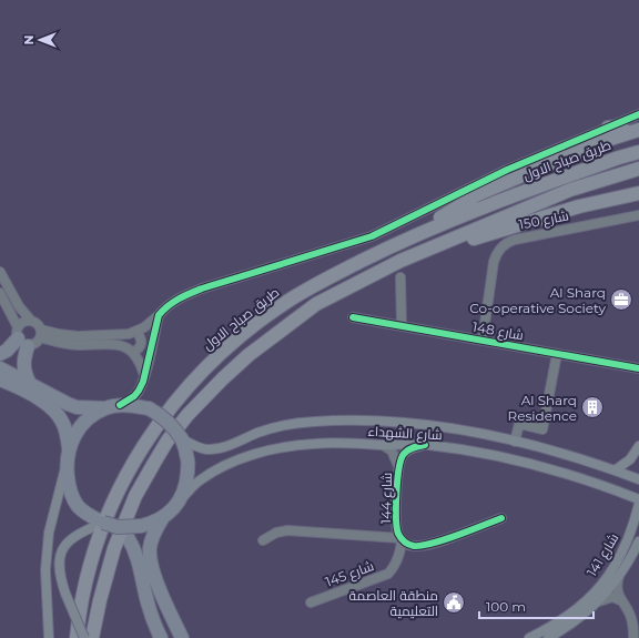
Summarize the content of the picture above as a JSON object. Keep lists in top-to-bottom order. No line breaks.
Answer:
{"streets":{"highway":["طريق صباح الاول"],"main road":["شارع الشهداء","شارع 141"],"street":["شارع 150","شارع 148","شارع 144","شارع 145"]},"crossings":[["شارع 150","شارع 148"],["شارع الشهداء","شارع 144"],["شارع 144","شارع 145"]],"places":{"office":["Al Sharq Co-operative Society"],"building":["Al Sharq Residence"],"public building":["منطقة العاصمة التعليمية"]},"scale_bar":"100 m","north":"left"}
